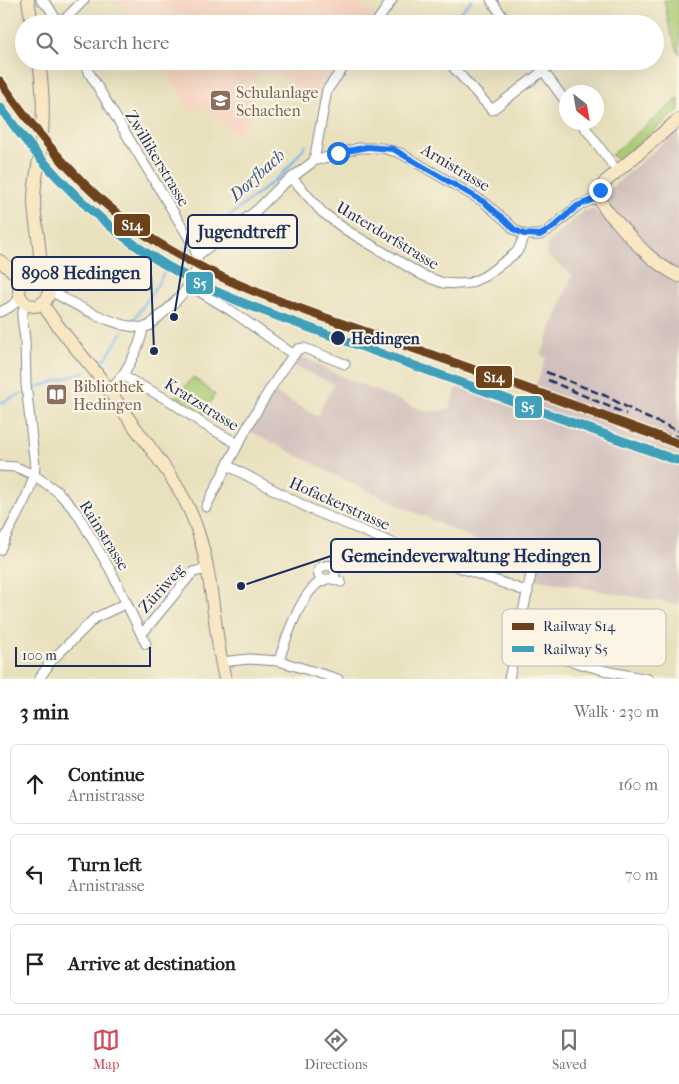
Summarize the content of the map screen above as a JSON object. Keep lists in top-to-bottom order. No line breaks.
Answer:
{"streets":{"street":["Zwillikerstrasse","Arnistrasse","Unterdorfstrasse","Kratzstrasse","Hofackerstrasse","Rainstrasse","Züriweg"]},"crossings":[["Zwillikerstrasse","Arnistrasse"],["Arnistrasse","Unterdorfstrasse"],["Rainstrasse","Züriweg"]],"water":["Dorfbach"],"places":{"school or university":["Schulanlage Schachen"],"other":["Jugendtreff","Hedingen","8908 Hedingen","Gemeindeverwaltung Hedingen"],"library":["Bibliothek Hedingen"]},"lines":["rail line S14","rail line S5"],"legend":["Railway S14","Railway S5"],"scale_bar":"100 m","north":"bottom right","page":{"search":"Search here","scale":"100 m","heading":["3 min","Walk · 230 m"],"list":[["Continue","Arnistrasse","160 m"],["Turn left","Arnistrasse","70 m"],"Arrive at destination"],"nav":["Map","Directions","Saved"]}}
